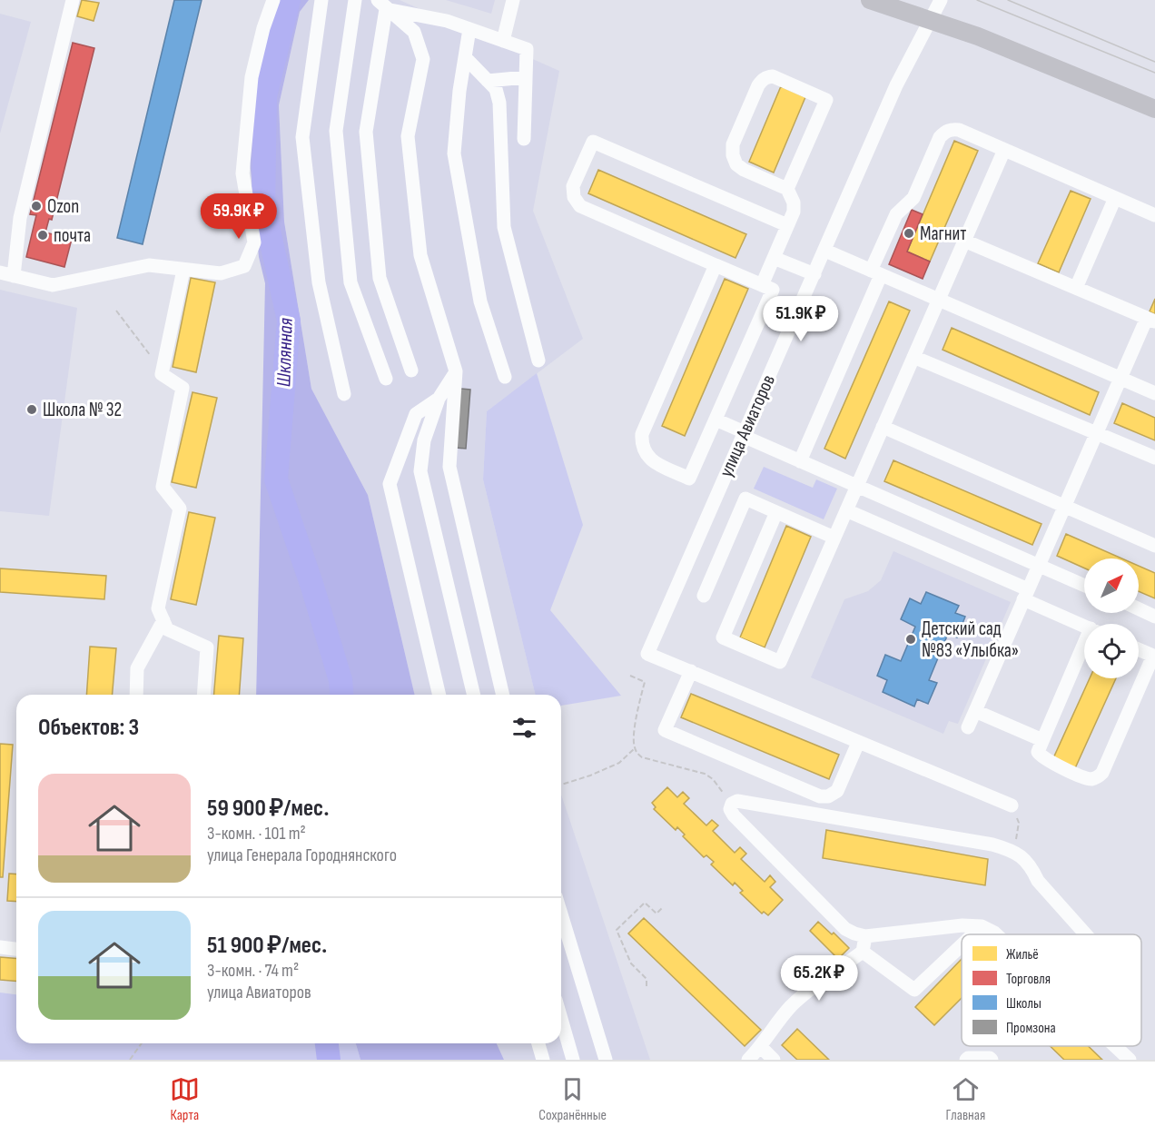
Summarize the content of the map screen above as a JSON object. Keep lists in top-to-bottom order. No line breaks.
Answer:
{"streets":{"street":["улица Авиаторов"]},"water":["Шклянная"],"places":["Ozon","Магнит","почта","Школа № 32","Детский сад №83 «Улыбка»"],"legend":["Жильё","Торговля","Школы","Промзона"],"north":"top right","page":{"price":["59.9K ₽","51.9K ₽","65.2K ₽"],"heading":"Объектов: 3","list":[{"name":"59 900 ₽/мес.","note":"3-комн. · 101 m² · улица Генерала Городнянского"},{"name":"51 900 ₽/мес.","note":"3-комн. · 74 m² · улица Авиаторов"}],"tabs":["Карта","Сохранённые","Главная"]}}
